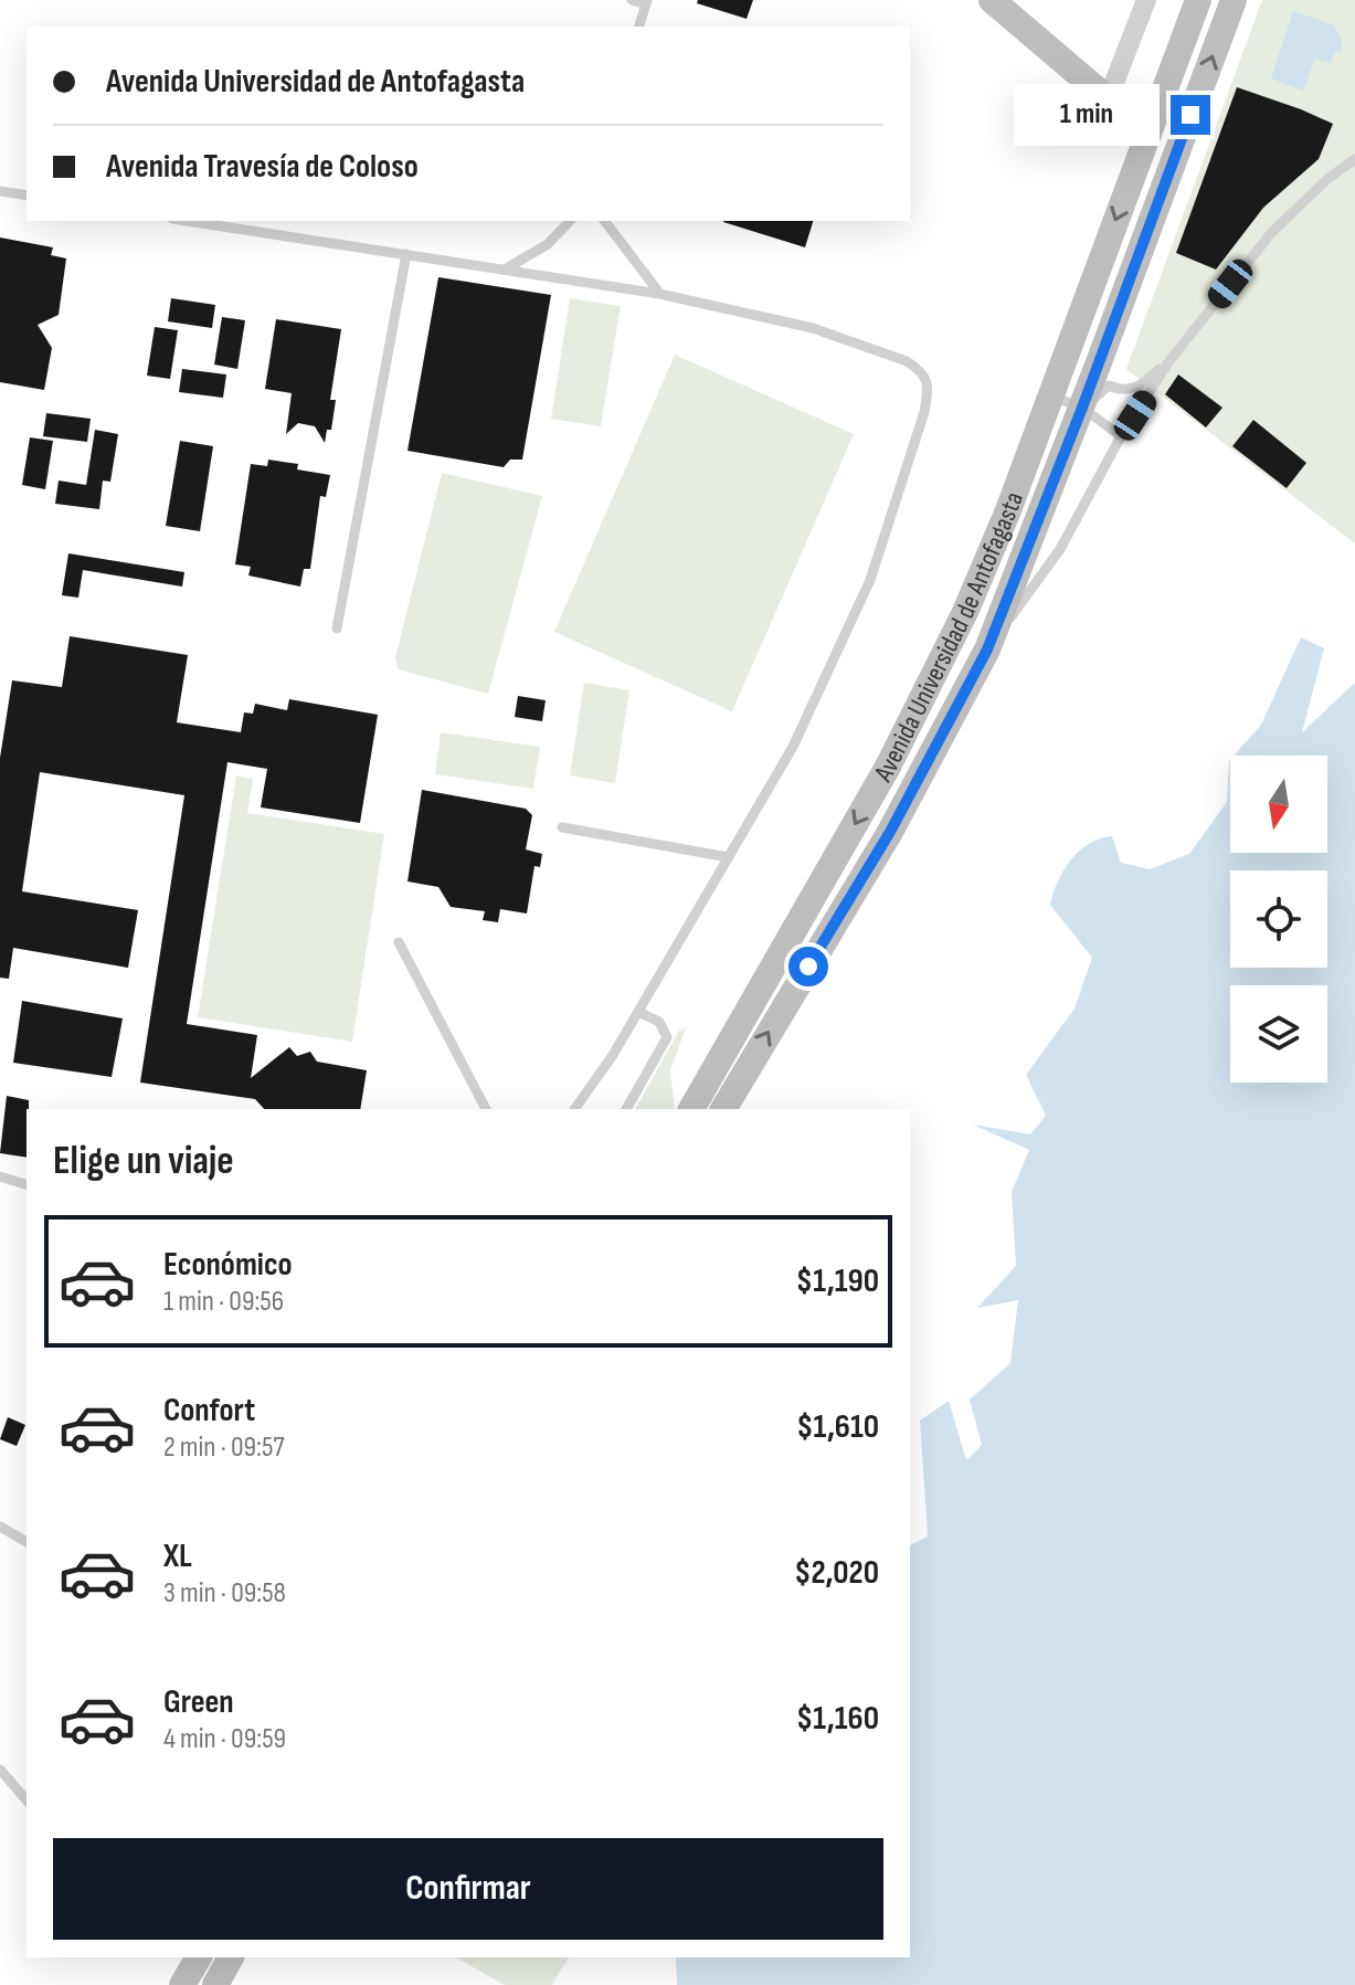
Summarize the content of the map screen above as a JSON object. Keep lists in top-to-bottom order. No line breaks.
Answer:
{"streets":{"main road":["Avenida Universidad de Antofagasta"]},"north":"bottom","page":{"banner":["Avenida Universidad de Antofagasta","Avenida Travesía de Coloso"],"bubble":"1 min","heading":"Elige un viaje","list":[{"name":"Económico","note":"1 min · 09:56","value":"$1,190"},{"name":"Confort","note":"2 min · 09:57","value":"$1,610"},{"name":"XL","note":"3 min · 09:58","value":"$2,020"},{"name":"Green","note":"4 min · 09:59","value":"$1,160"}],"buttons":"Confirmar"}}
